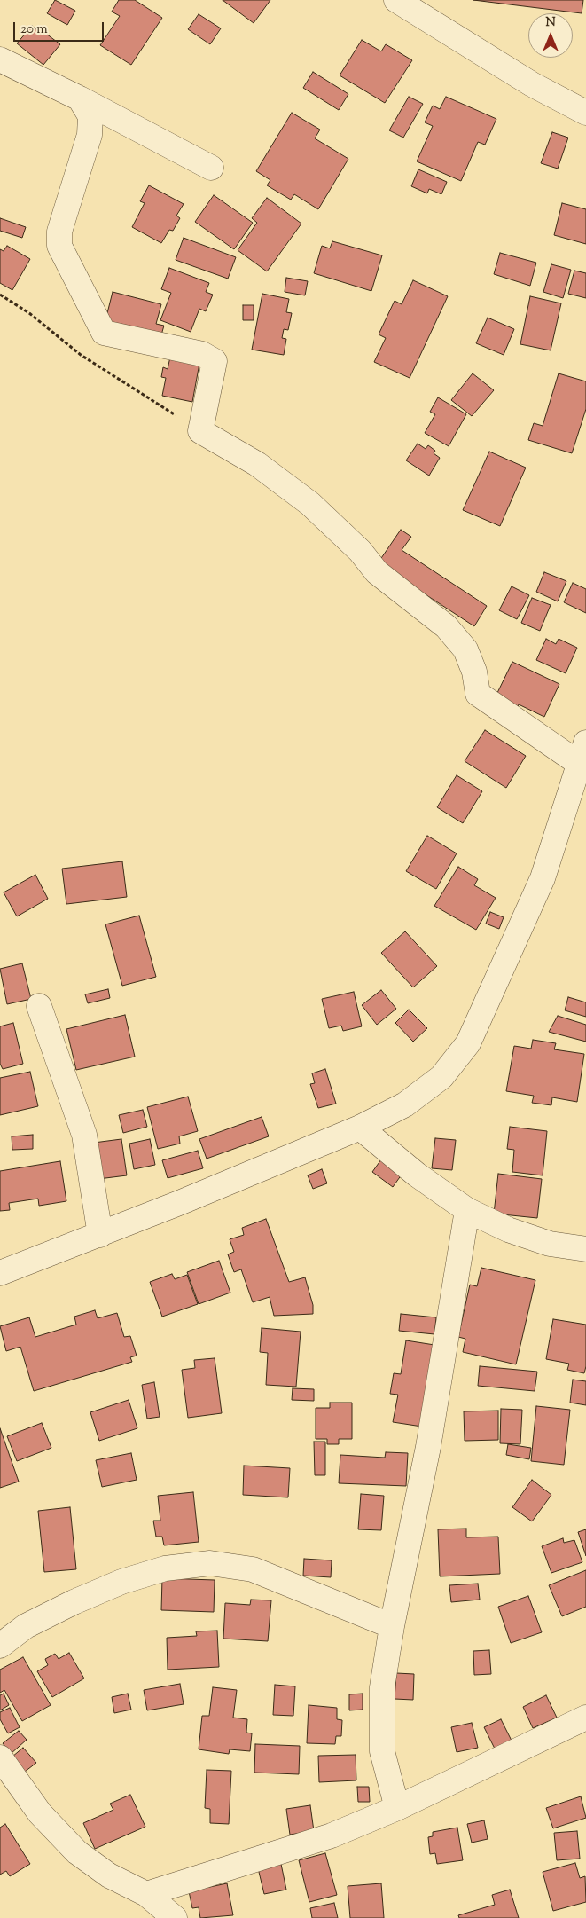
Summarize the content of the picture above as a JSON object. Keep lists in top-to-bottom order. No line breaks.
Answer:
{"scale_bar":"20 m","north":"top"}
